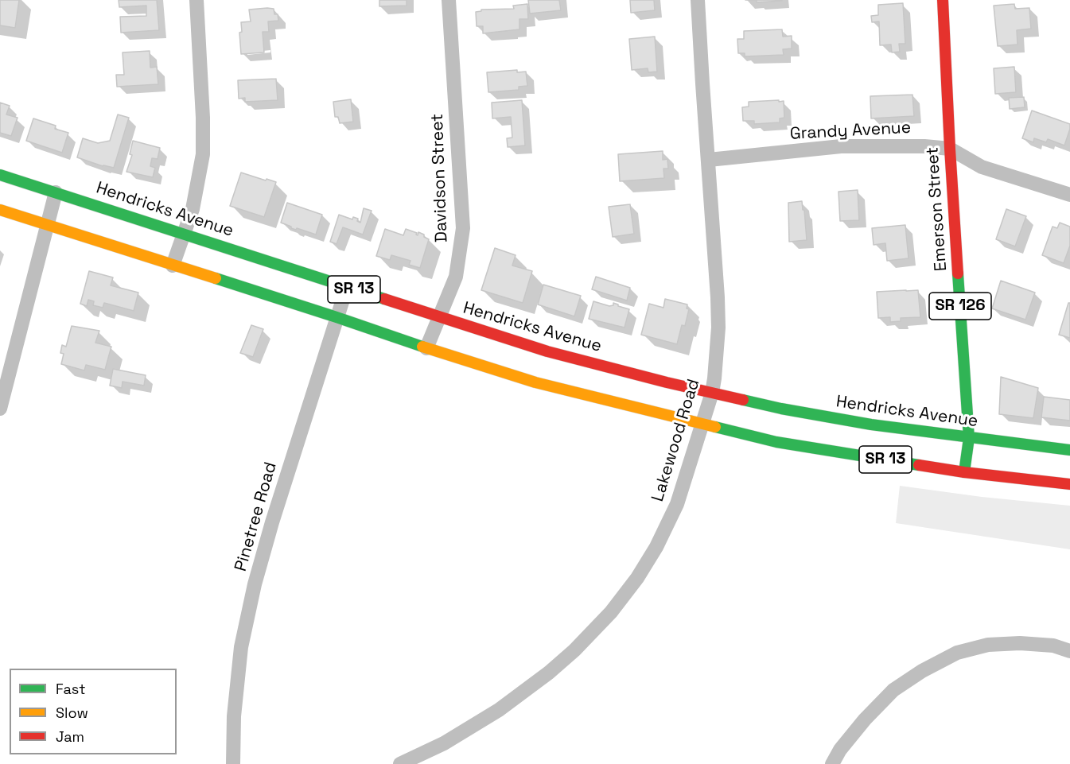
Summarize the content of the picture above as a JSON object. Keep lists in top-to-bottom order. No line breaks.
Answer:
{"streets":{"main road":["Emerson Street","Hendricks Avenue","SR 13","SR 126"],"street":["Grandy Avenue","Davidson Street","Lakewood Road","Pinetree Road"]},"crossings":[["Grandy Avenue","Emerson Street"],["Grandy Avenue","Lakewood Road"],["Davidson Street","Hendricks Avenue"],["Davidson Street","SR 13"],["Emerson Street","Hendricks Avenue"],["Emerson Street","SR 13"],["Hendricks Avenue","Lakewood Road"],["Hendricks Avenue","Pinetree Road"],["SR 13","Lakewood Road"],["SR 13","Pinetree Road"]],"legend":["Fast","Slow","Jam"]}
